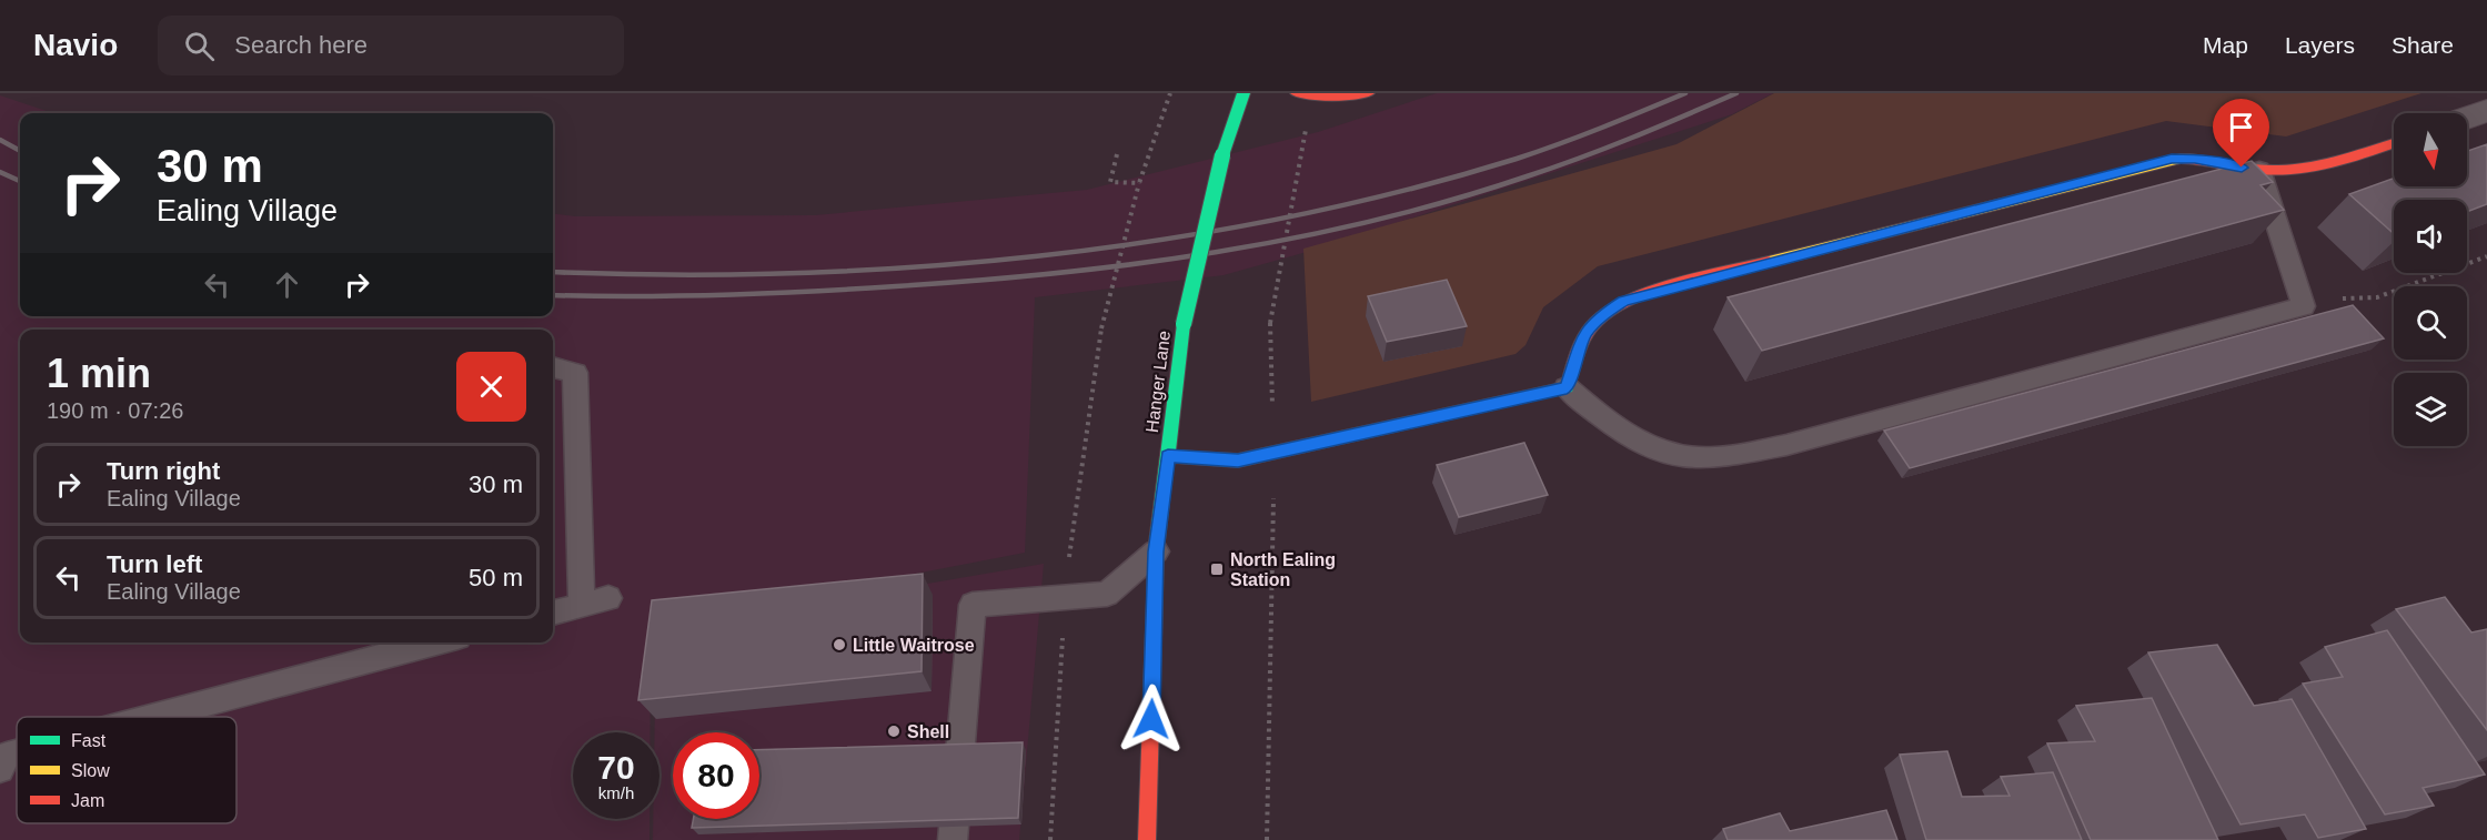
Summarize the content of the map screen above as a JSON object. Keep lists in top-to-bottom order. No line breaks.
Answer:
{"streets":{"main road":["Hanger Lane"]},"places":{"transit":["North Ealing Station"],"other":["Little Waitrose","Shell"]},"legend":["Fast","Slow","Jam"],"north":"bottom","page":{"header":"Navio","search":"Search here","nav":["Map","Layers","Share"],"turn":["30 m","Ealing Village"],"heading":["1 min","190 m · 07:26"],"list":[{"name":"Turn right","note":"Ealing Village","value":"30 m"},{"name":"Turn left","note":"Ealing Village","value":"50 m"}],"speed":"70 km/h","limit":"80"}}
